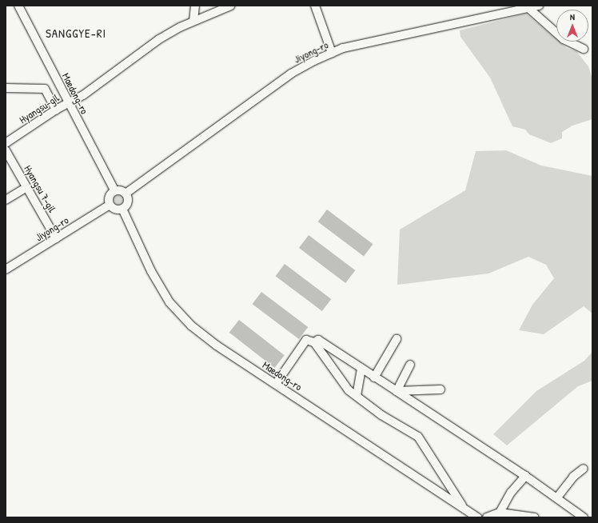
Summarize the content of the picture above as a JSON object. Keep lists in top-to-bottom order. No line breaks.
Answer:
{"streets":{"street":["Jiyong-ro","Maedong-ro","Hyangsu-gil","Hyangsu 7-gil"]},"crossings":[["Jiyong-ro","Maedong-ro"],["Jiyong-ro","Hyangsu 7-gil"],["Maedong-ro","Hyangsu-gil"]],"districts":["SANGGYE-RI"],"north":"top"}
